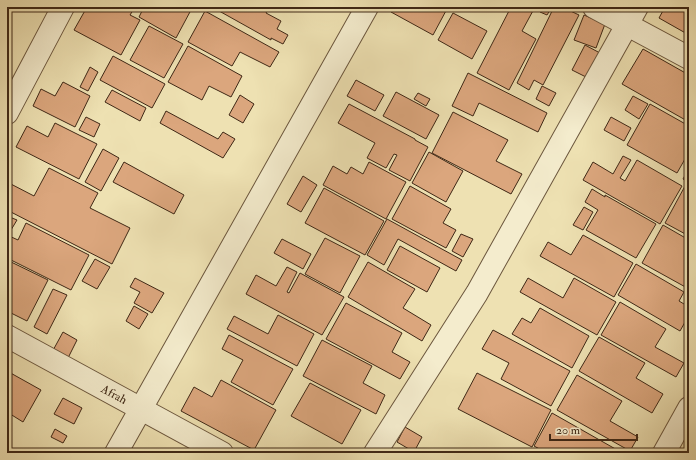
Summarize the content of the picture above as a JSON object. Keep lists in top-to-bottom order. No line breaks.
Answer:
{"streets":{"street":["Afrah"]},"scale_bar":"20 m"}
